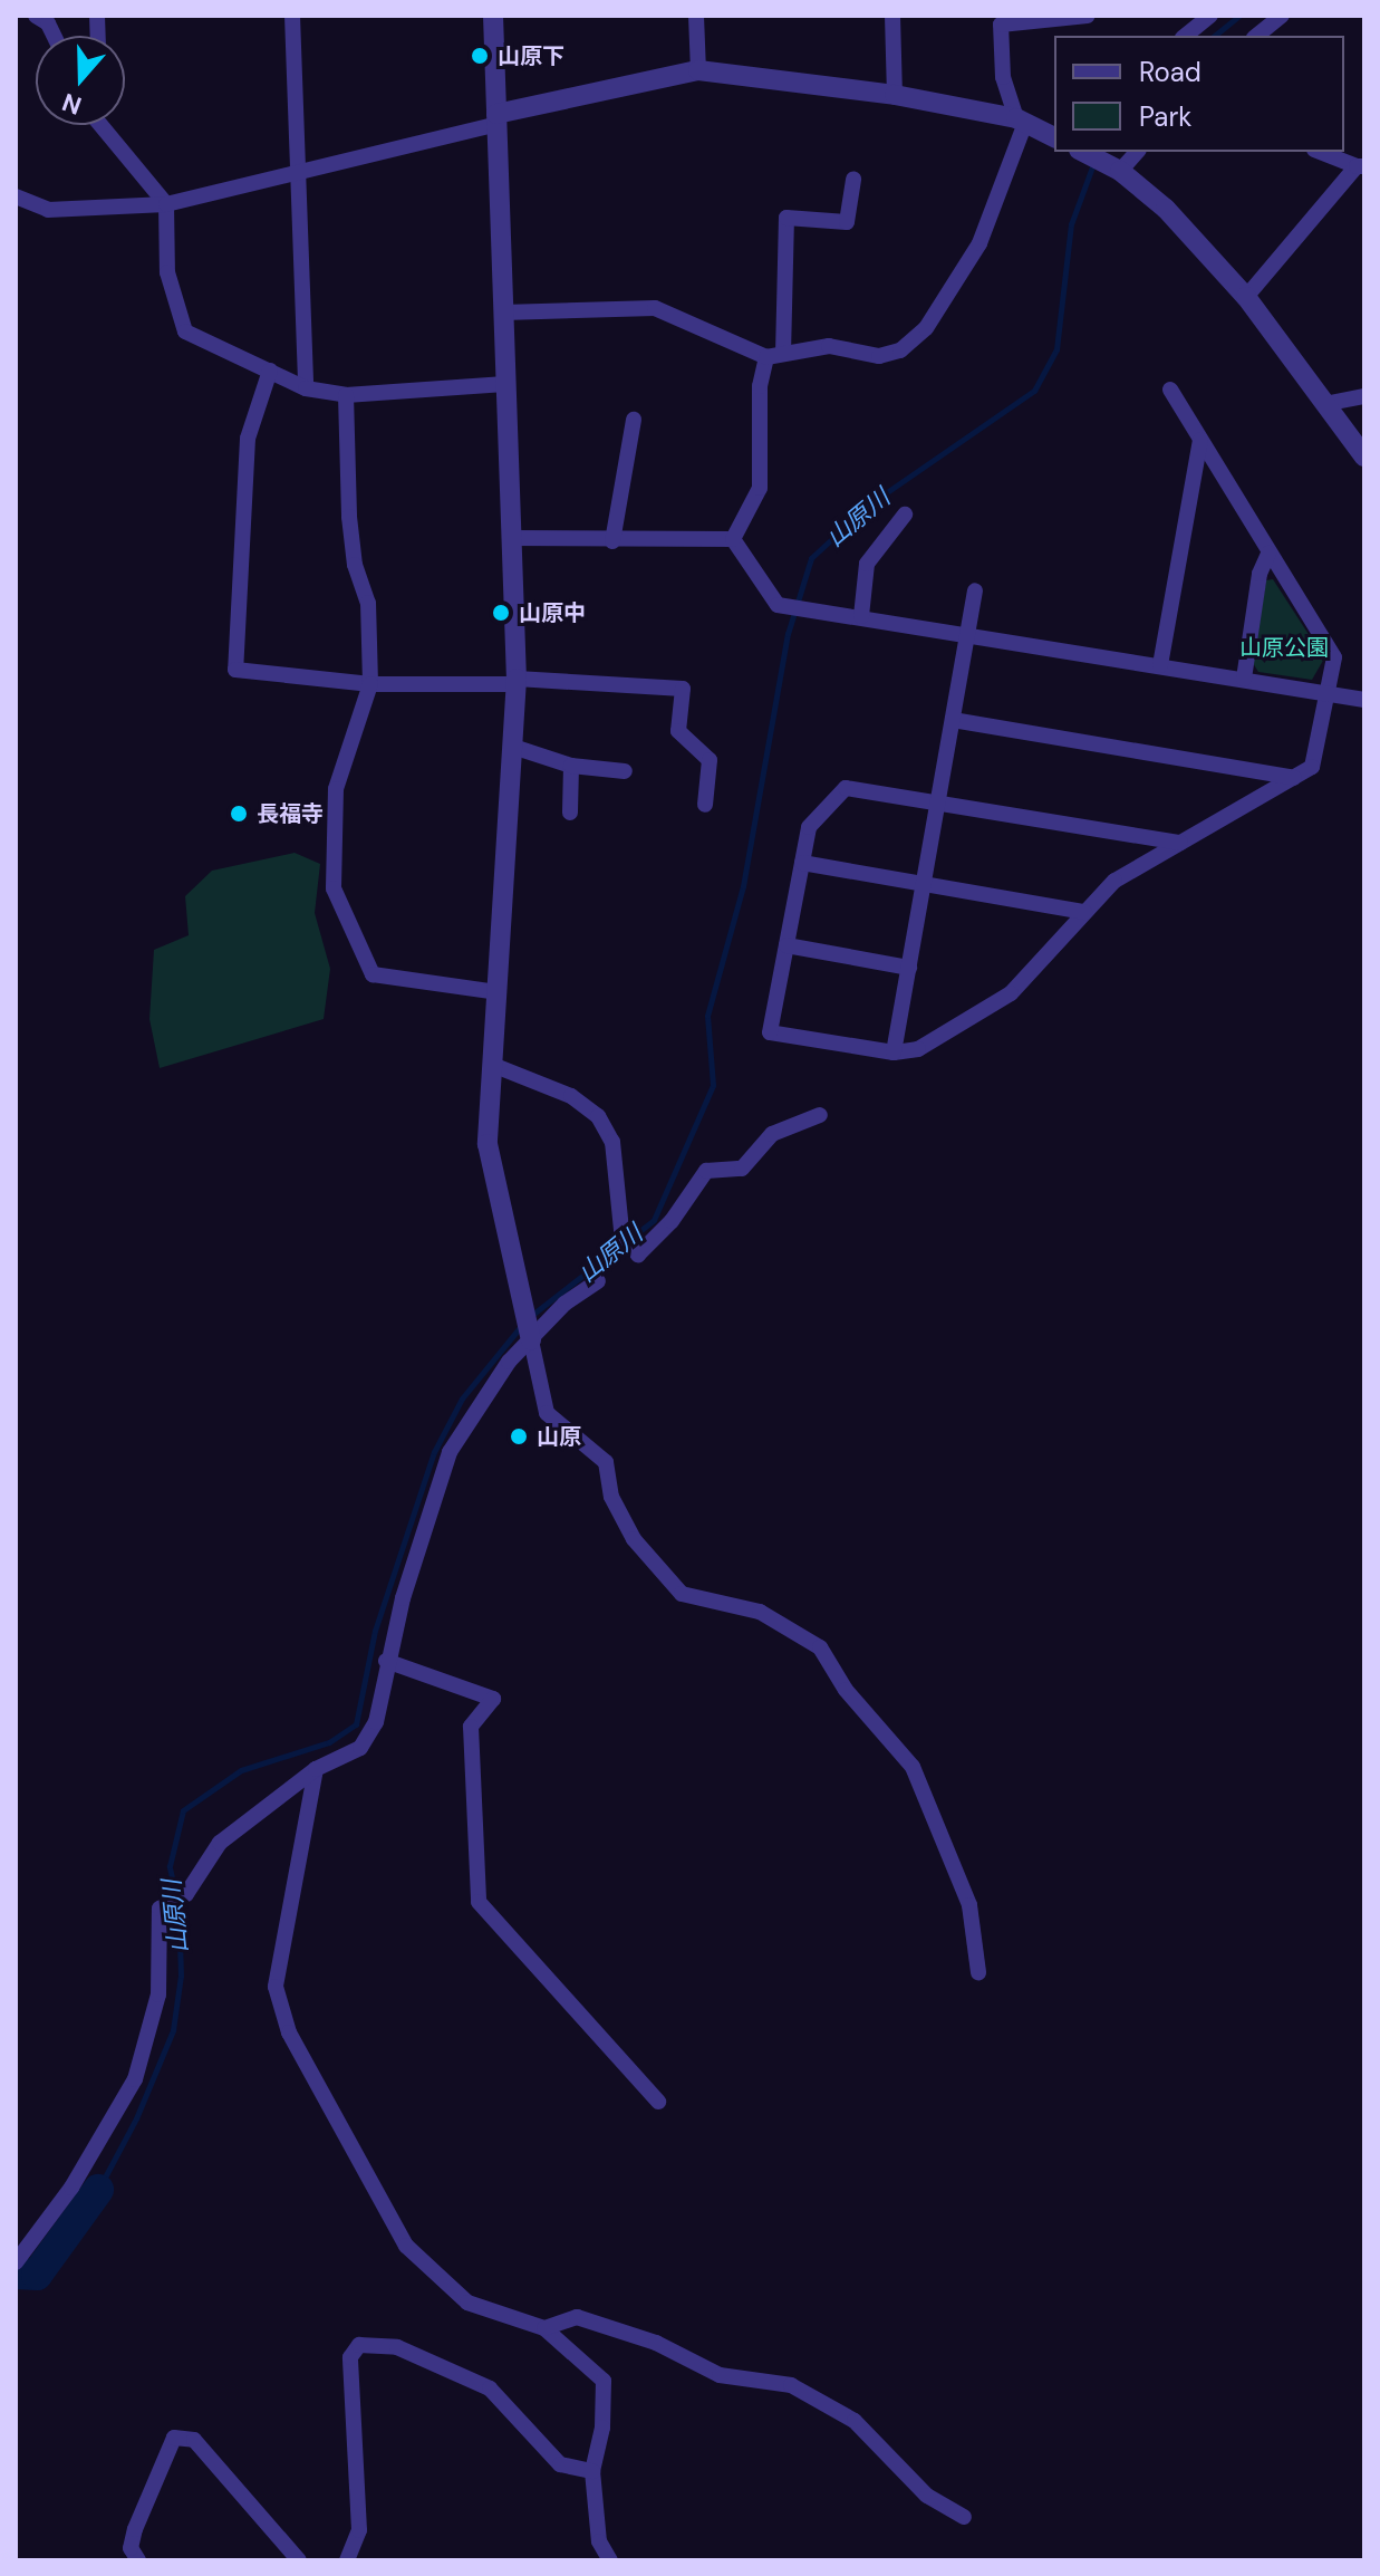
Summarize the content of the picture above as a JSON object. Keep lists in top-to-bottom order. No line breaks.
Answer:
{"water":["山原川"],"parks":["山原公園"],"places":["山原下","山原中","長福寺","山原"],"legend":["Road","Park"],"north":"bottom"}
